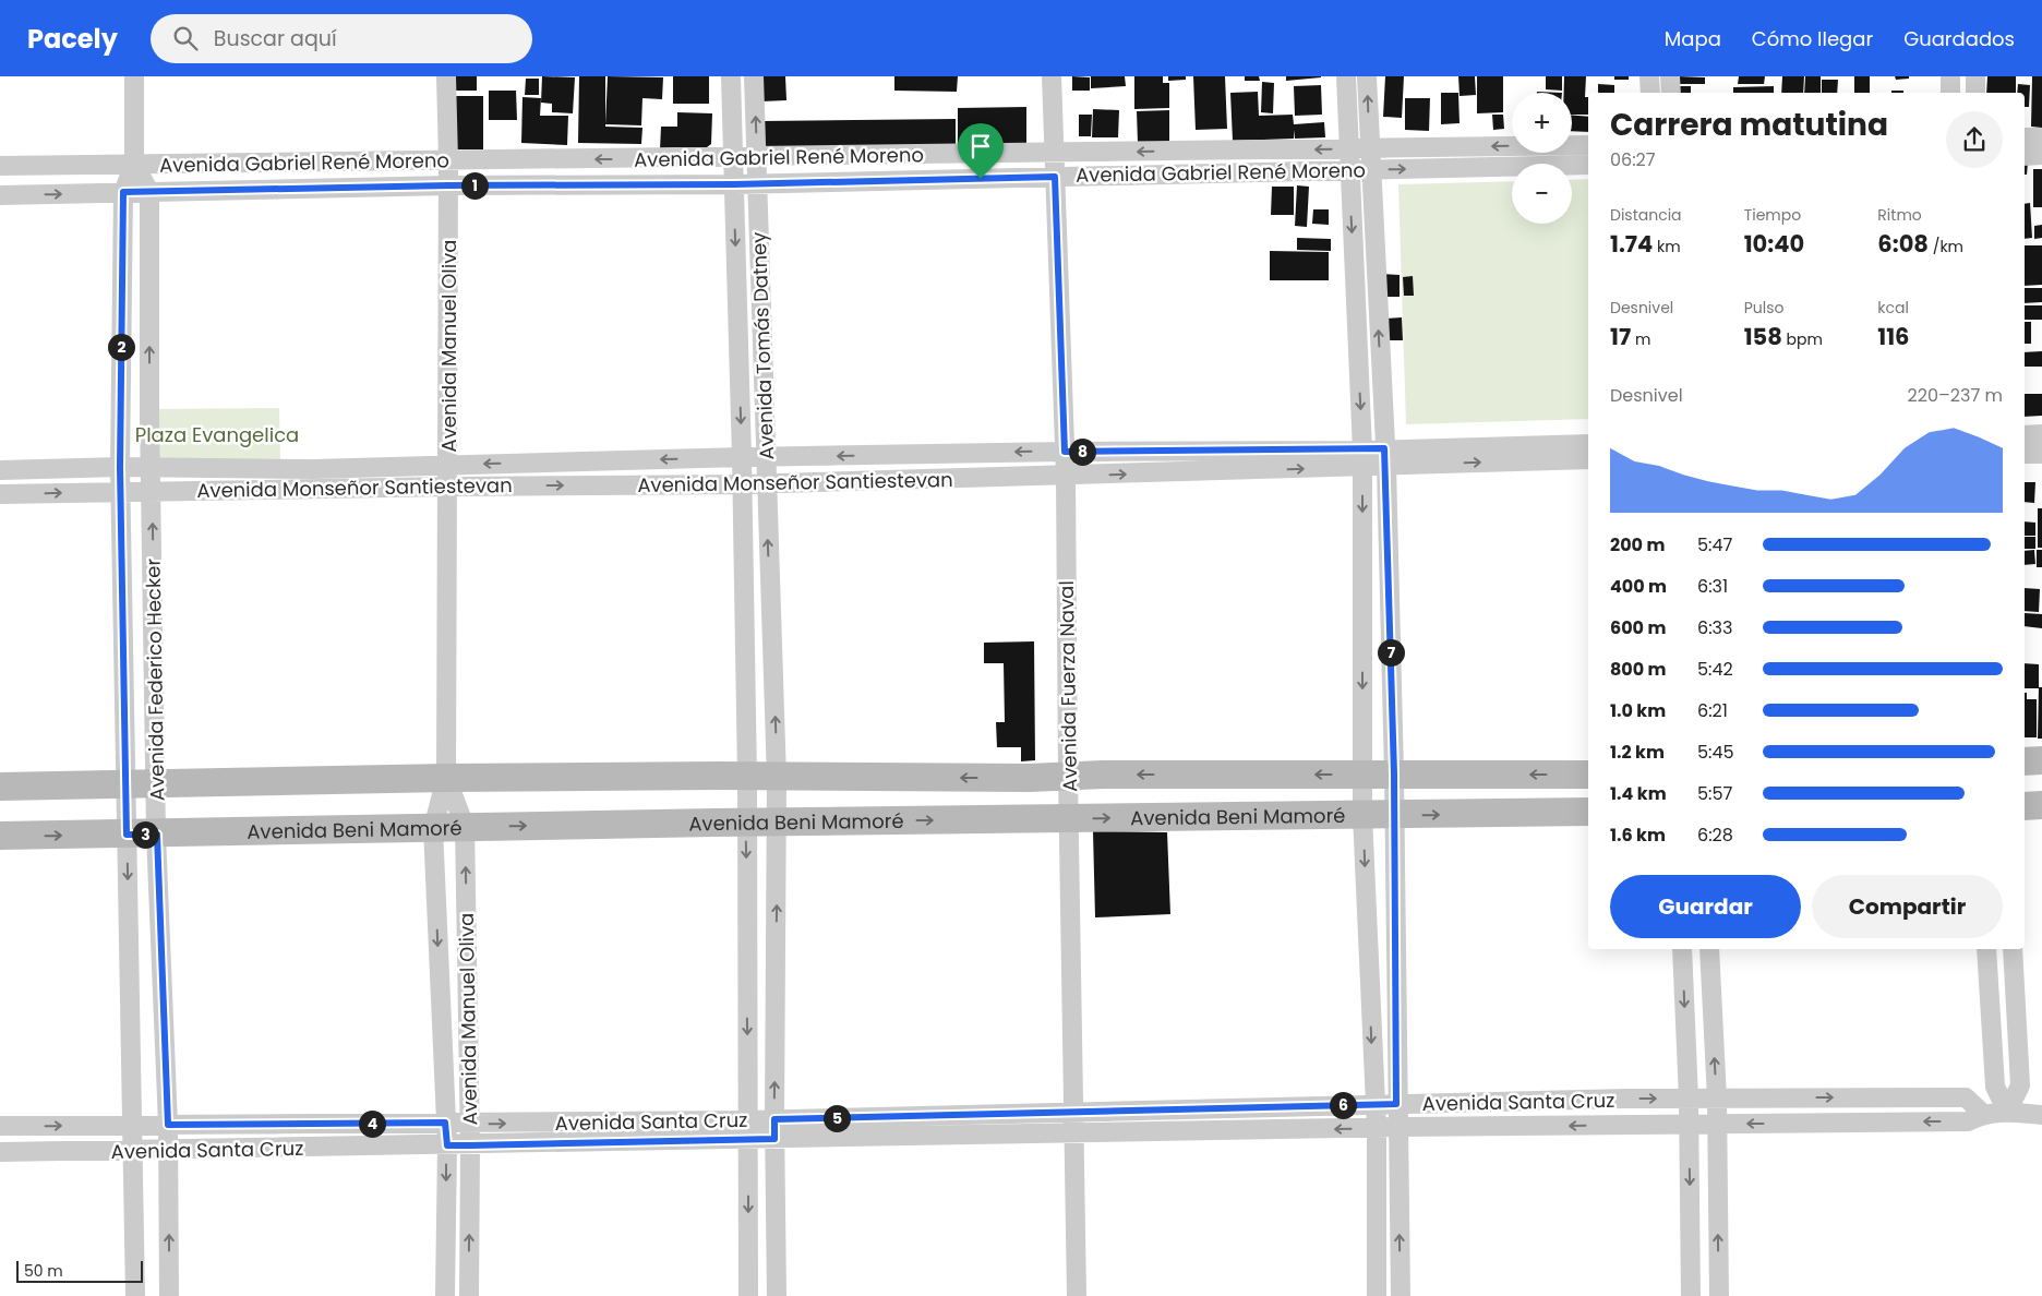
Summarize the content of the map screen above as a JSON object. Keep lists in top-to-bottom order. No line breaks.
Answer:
{"streets":{"street":["Avenida Gabriel René Moreno","Avenida Manuel Oliva","Avenida Tomás Datney","Avenida Monseñor Santiestevan","Avenida Federico Hecker","Avenida Fuerza Naval","Avenida Beni Mamoré","Avenida Santa Cruz"]},"crossings":[["Avenida Gabriel René Moreno","Avenida Manuel Oliva"],["Avenida Gabriel René Moreno","Avenida Tomás Datney"],["Avenida Gabriel René Moreno","Avenida Federico Hecker"],["Avenida Gabriel René Moreno","Avenida Fuerza Naval"],["Avenida Manuel Oliva","Avenida Monseñor Santiestevan"],["Avenida Manuel Oliva","Avenida Beni Mamoré"],["Avenida Manuel Oliva","Avenida Santa Cruz"],["Avenida Tomás Datney","Avenida Monseñor Santiestevan"],["Avenida Tomás Datney","Avenida Beni Mamoré"],["Avenida Tomás Datney","Avenida Santa Cruz"],["Avenida Monseñor Santiestevan","Avenida Federico Hecker"],["Avenida Monseñor Santiestevan","Avenida Fuerza Naval"],["Avenida Federico Hecker","Avenida Beni Mamoré"],["Avenida Federico Hecker","Avenida Santa Cruz"],["Avenida Fuerza Naval","Avenida Beni Mamoré"],["Avenida Fuerza Naval","Avenida Santa Cruz"]],"parks":["Plaza Evangelica"],"scale_bar":"50 m","page":{"header":"Pacely","search":"Buscar aquí","nav":["Mapa","Cómo llegar","Guardados"],"map_buttons":["+","−"],"heading":["Carrera matutina","06:27"],"pins":["1","2","8","7","3","6","5","4"],"stats":[["Distancia","1.74 km"],["Tiempo","10:40"],["Ritmo","6:08 /km"],["Desnivel","17 m"],["Pulso","158 bpm"],["kcal","116"]],"chart":["Desnivel","220–237 m"],"list":[{"name":"200 m","note":"5:47"},{"name":"400 m","note":"6:31"},{"name":"600 m","note":"6:33"},{"name":"800 m","note":"5:42"},{"name":"1.0 km","note":"6:21"},{"name":"1.2 km","note":"5:45"},{"name":"1.4 km","note":"5:57"},{"name":"1.6 km","note":"6:28"}],"buttons":["Guardar","Compartir"],"scale":"50 m"}}
